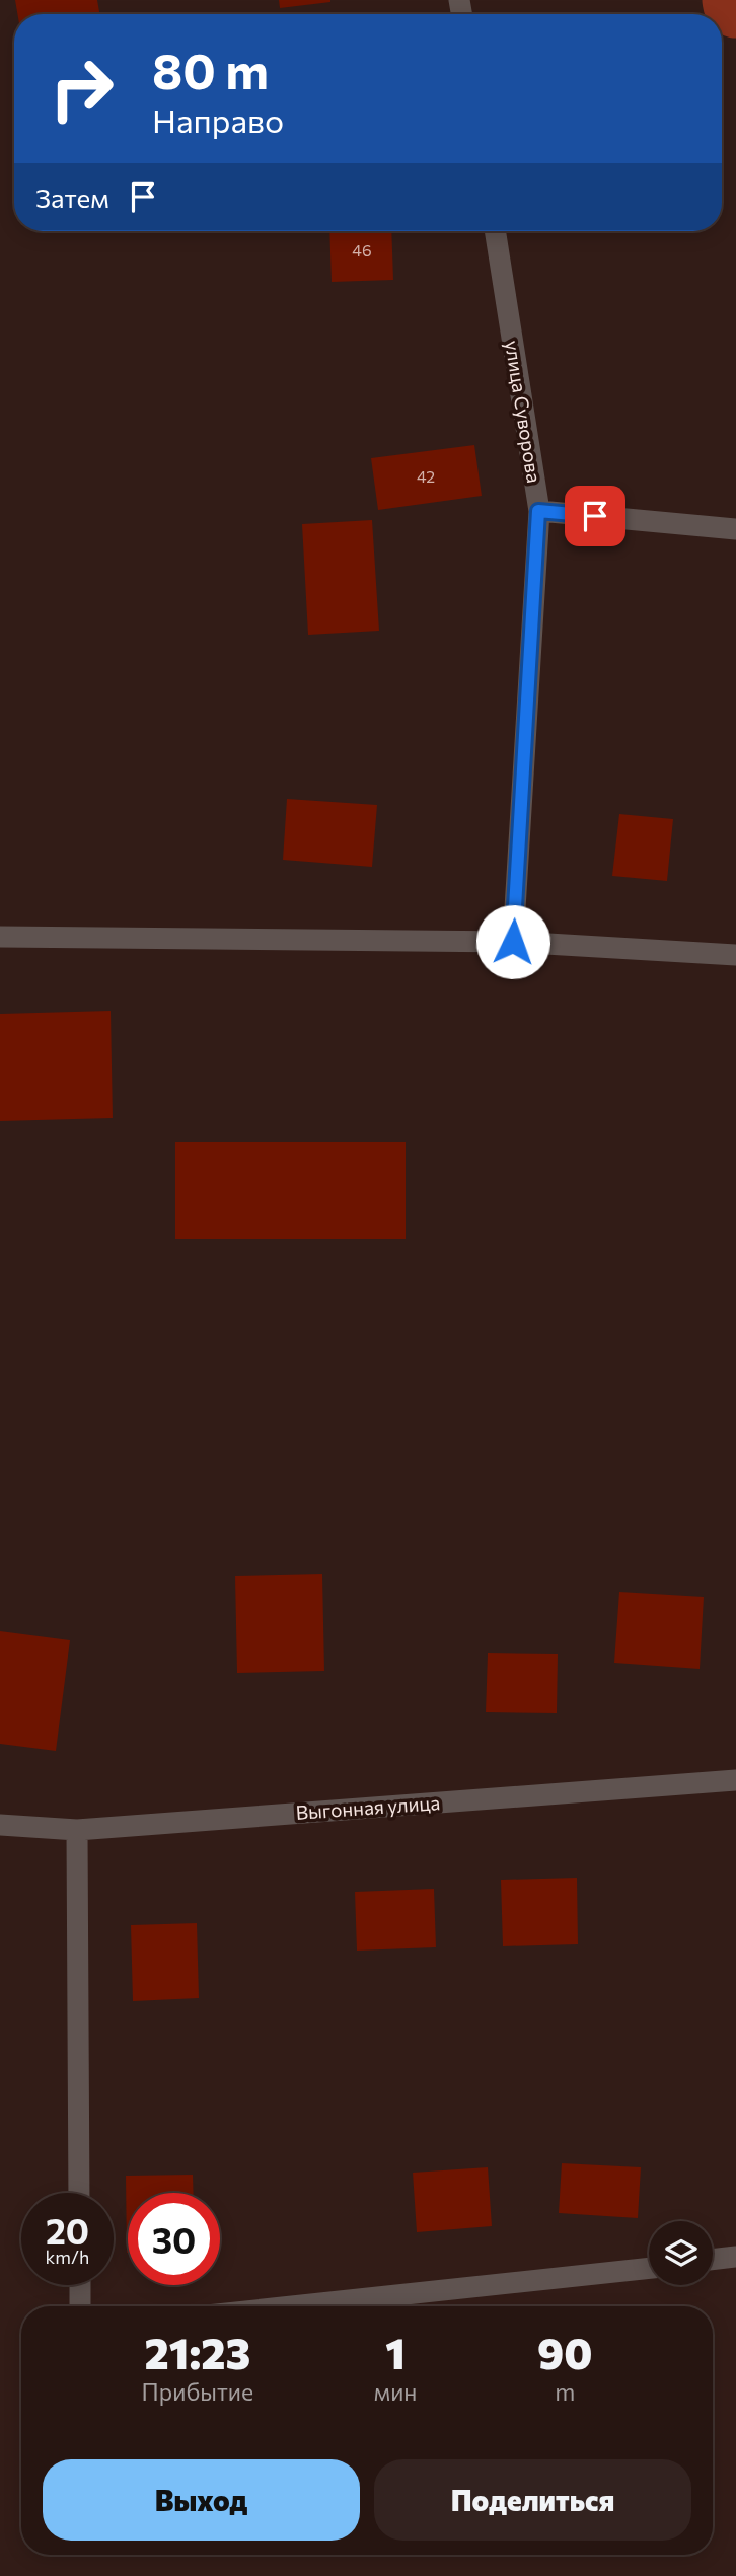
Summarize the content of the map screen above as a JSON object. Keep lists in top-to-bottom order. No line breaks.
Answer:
{"streets":{"street":["улица Суворова","Выгонная улица"]},"house_numbers":["46","42"],"page":{"turn":["80 m","Направо"],"then":"Затем","speed":"20 km/h","limit":"30","eta":["21:23","Прибытие","1","мин","90","m"],"buttons":["Выход","Поделиться"]}}
